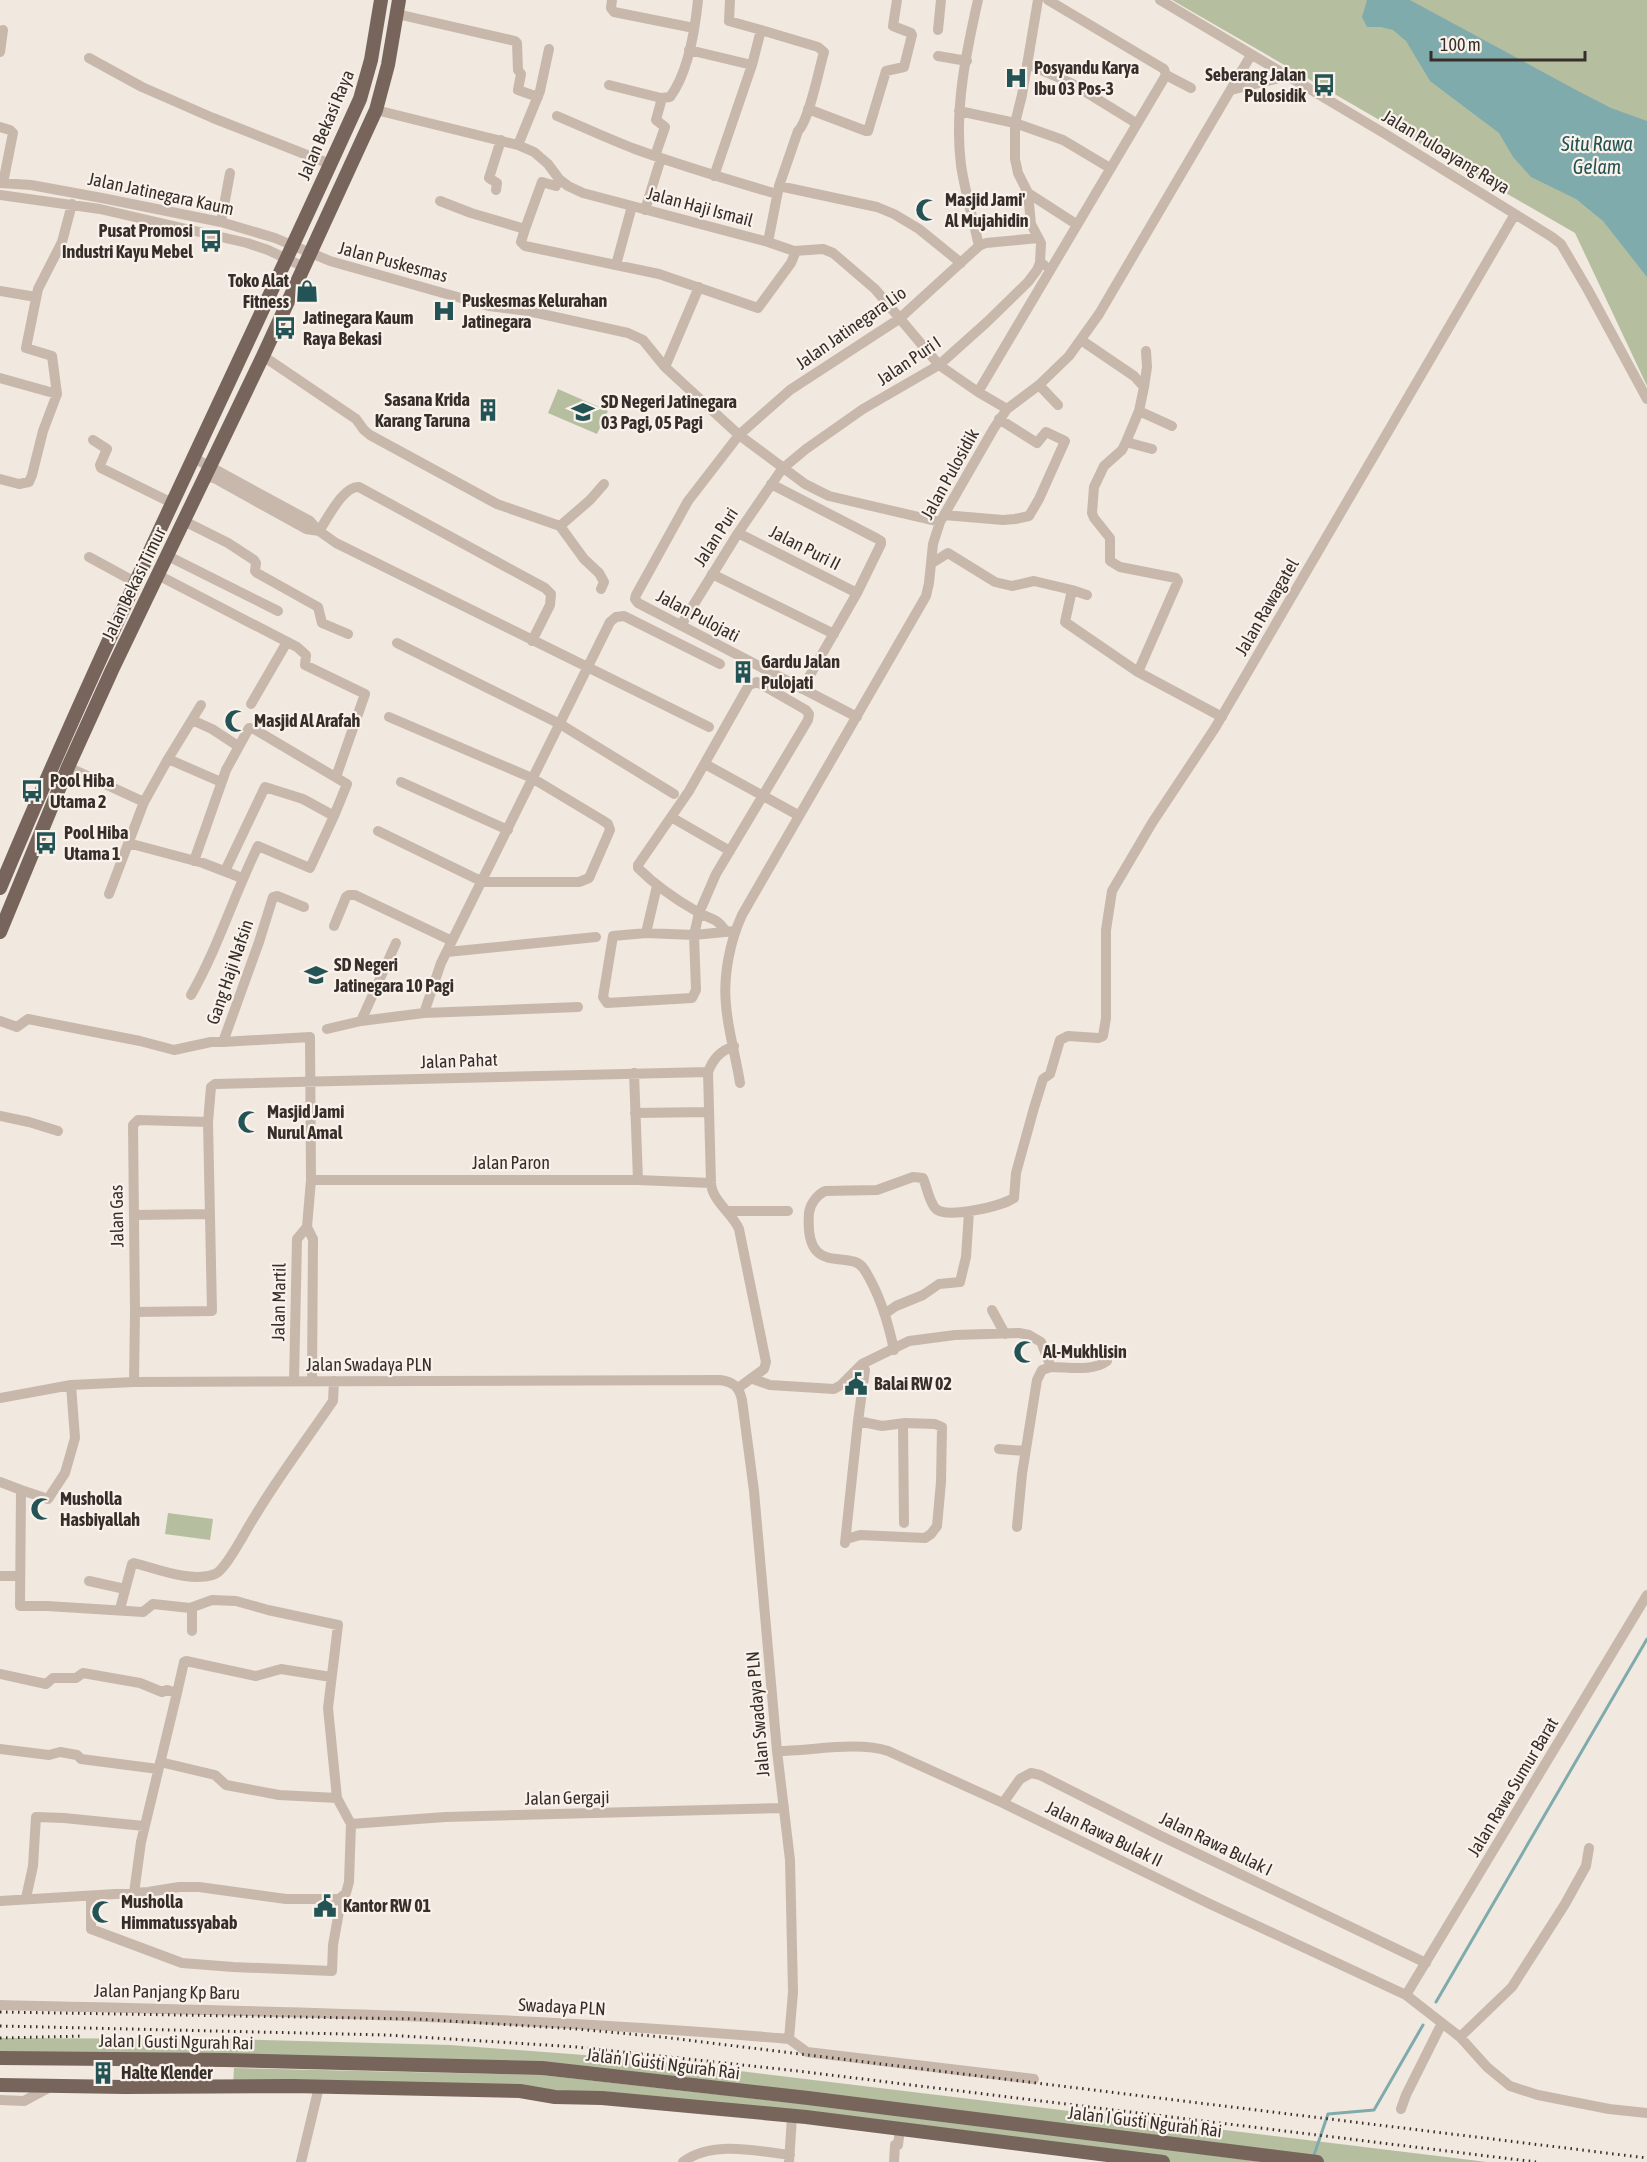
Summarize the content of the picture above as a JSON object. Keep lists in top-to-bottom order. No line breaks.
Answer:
{"streets":{"main road":["Jalan Bekasi Raya","Jalan Bekasi Timur","Jalan I Gusti Ngurah Rai"],"street":["Jalan Puloayang Raya","Jalan Jatinegara Kaum","Jalan Haji Ismail","Jalan Puskesmas","Jalan Jatinegara Lio","Jalan Puri I","Jalan Pulosidik","Jalan Puri","Jalan Puri II","Jalan Rawagatel","Jalan Pulojati","Gang Haji Nafsin","Jalan Pahat","Jalan Paron","Jalan Gas","Jalan Martil","Jalan Swadaya PLN","Jalan Rawa Sumur Barat","Jalan Gergaji","Jalan Rawa Bulak II","Jalan Rawa Bulak I","Jalan Panjang Kp Baru","Swadaya PLN"]},"crossings":[["Jalan Bekasi Raya","Jalan Jatinegara Kaum"],["Jalan Bekasi Raya","Jalan Haji Ismail"],["Jalan Bekasi Raya","Jalan Puskesmas"],["Jalan Bekasi Raya","Jalan Bekasi Timur"],["Jalan Puloayang Raya","Jalan Pulosidik"],["Jalan Puloayang Raya","Jalan Rawagatel"],["Jalan Jatinegara Kaum","Jalan Puskesmas"],["Jalan Jatinegara Kaum","Jalan Bekasi Timur"],["Jalan Haji Ismail","Jalan Jatinegara Lio"],["Jalan Haji Ismail","Jalan Puri I"],["Jalan Haji Ismail","Jalan Pulosidik"],["Jalan Puskesmas","Jalan Jatinegara Lio"],["Jalan Puskesmas","Jalan Puri I"],["Jalan Puskesmas","Jalan Pulosidik"],["Jalan Puskesmas","Jalan Puri"],["Jalan Puskesmas","Jalan Bekasi Timur"],["Jalan Puskesmas","Jalan Pulojati"],["Jalan Jatinegara Lio","Jalan Pulojati"],["Jalan Puri I","Jalan Puri"],["Jalan Pulosidik","Jalan Pulojati"],["Jalan Puri","Jalan Puri II"],["Jalan Puri","Jalan Pulojati"],["Gang Haji Nafsin","Jalan Martil"],["Jalan Pahat","Jalan Gas"],["Jalan Pahat","Jalan Martil"],["Jalan Paron","Jalan Martil"],["Jalan Gas","Jalan Swadaya PLN"],["Jalan Martil","Jalan Swadaya PLN"],["Jalan Swadaya PLN","Jalan Gergaji"],["Jalan Swadaya PLN","Jalan Rawa Bulak II"],["Jalan Swadaya PLN","Swadaya PLN"],["Jalan Rawa Sumur Barat","Jalan Rawa Bulak II"],["Jalan Rawa Sumur Barat","Jalan Rawa Bulak I"],["Jalan Rawa Bulak II","Jalan Rawa Bulak I"],["Jalan Panjang Kp Baru","Swadaya PLN"]],"water":["Situ Rawa Gelam"],"places":{"hospital":["Posyandu Karya Ibu 03 Pos-3","Puskesmas Kelurahan Jatinegara"],"bus stop":["Seberang Jalan Pulosidik","Pusat Promosi Industri Kayu Mebel","Jatinegara Kaum Raya Bekasi","Pool Hiba Utama 2","Pool Hiba Utama 1"],"mosque":["Masjid Jami' Al Mujahidin","Masjid Al Arafah","Masjid Jami Nurul Amal","Al-Mukhlisin","Musholla Hasbiyallah","Musholla Himmatussyabab"],"shop":["Toko Alat Fitness"],"building":["Sasana Krida Karang Taruna","Gardu Jalan Pulojati","Halte Klender"],"school or university":["SD Negeri Jatinegara 03 Pagi, 05 Pagi","SD Negeri Jatinegara 10 Pagi"],"public building":["Balai RW 02","Kantor RW 01"]},"scale_bar":"100 m"}
